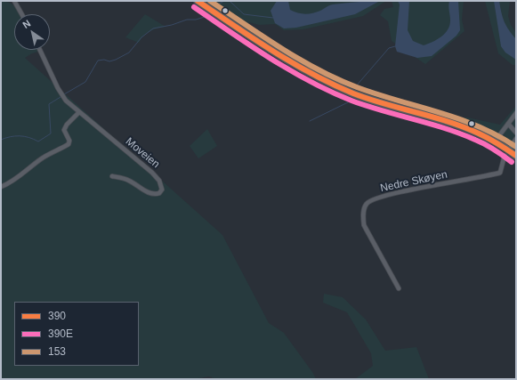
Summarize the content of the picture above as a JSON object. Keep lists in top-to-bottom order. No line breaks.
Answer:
{"streets":{"street":["Moveien","Nedre Skøyen"]},"lines":["transit line 390","transit line 153","transit line 390E"],"legend":["390","390E","153"],"north":"top left"}
